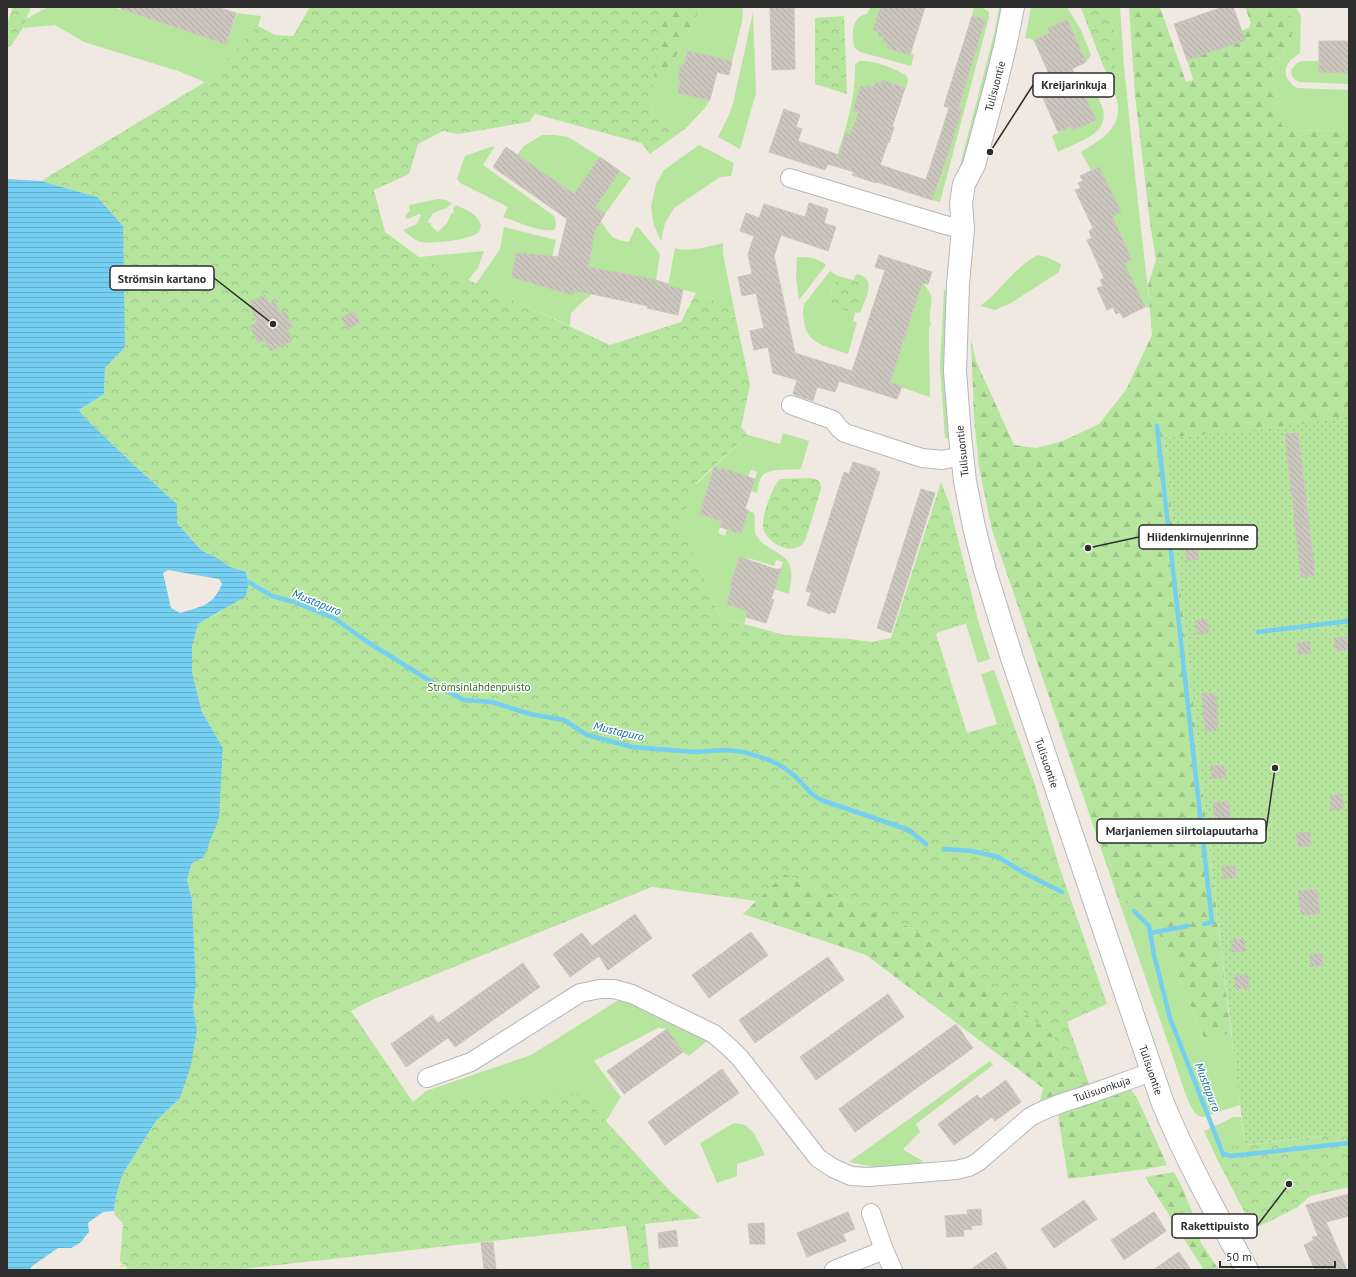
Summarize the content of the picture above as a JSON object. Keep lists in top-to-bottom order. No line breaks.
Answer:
{"streets":{"main road":["Tulisuontie"],"street":["Tulisuonkuja"]},"crossings":[["Tulisuontie","Tulisuonkuja"]],"water":["Mustapuro"],"parks":["Strömsinlahdenpuisto"],"places":["Kreijarinkuja","Strömsin kartano","Hiidenkirnujenrinne","Marjaniemen siirtolapuutarha","Rakettipuisto"],"scale_bar":"50 m"}
